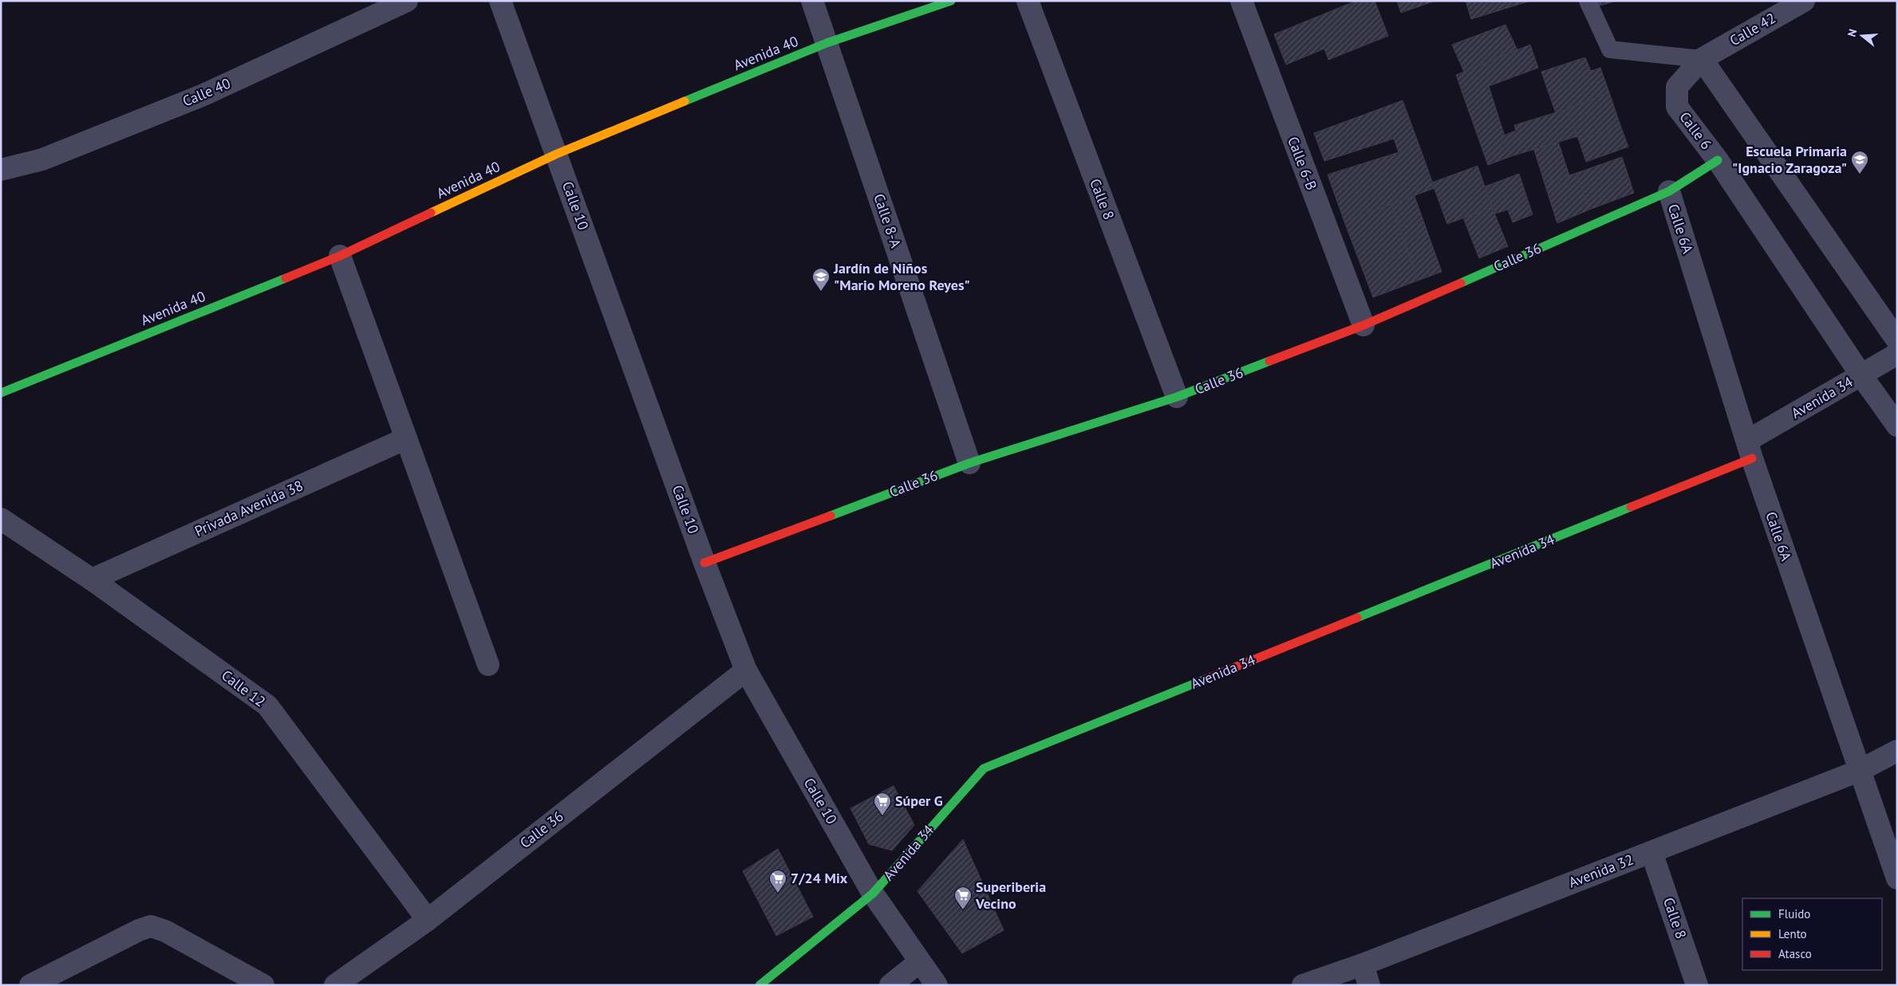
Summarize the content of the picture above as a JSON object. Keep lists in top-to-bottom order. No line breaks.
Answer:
{"streets":{"street":["Calle 42","Avenida 40","Calle 40","Calle 6","Calle 6-B","Calle 8","Calle 10","Calle 8-A","Calle 6A","Calle 36","Avenida 34","Privada Avenida 38","Calle 12","Avenida 32"]},"crossings":[["Calle 42","Calle 6"],["Avenida 40","Calle 10"],["Avenida 40","Calle 8-A"],["Calle 6","Calle 36"],["Calle 6","Avenida 34"],["Calle 6-B","Calle 36"],["Calle 8","Calle 36"],["Calle 8","Avenida 32"],["Calle 10","Calle 36"],["Calle 10","Avenida 34"],["Calle 8-A","Calle 36"],["Calle 6A","Calle 36"],["Calle 6A","Avenida 34"],["Calle 6A","Avenida 32"],["Calle 36","Calle 12"],["Privada Avenida 38","Calle 12"]],"places":{"school or university":["Escuela Primaria \"Ignacio Zaragoza\"","Jardín de Niños \"Mario Moreno Reyes\""],"supermarket":["Súper G","7/24 Mix","Superiberia Vecino"]},"legend":["Fluido","Lento","Atasco"],"north":"left"}
